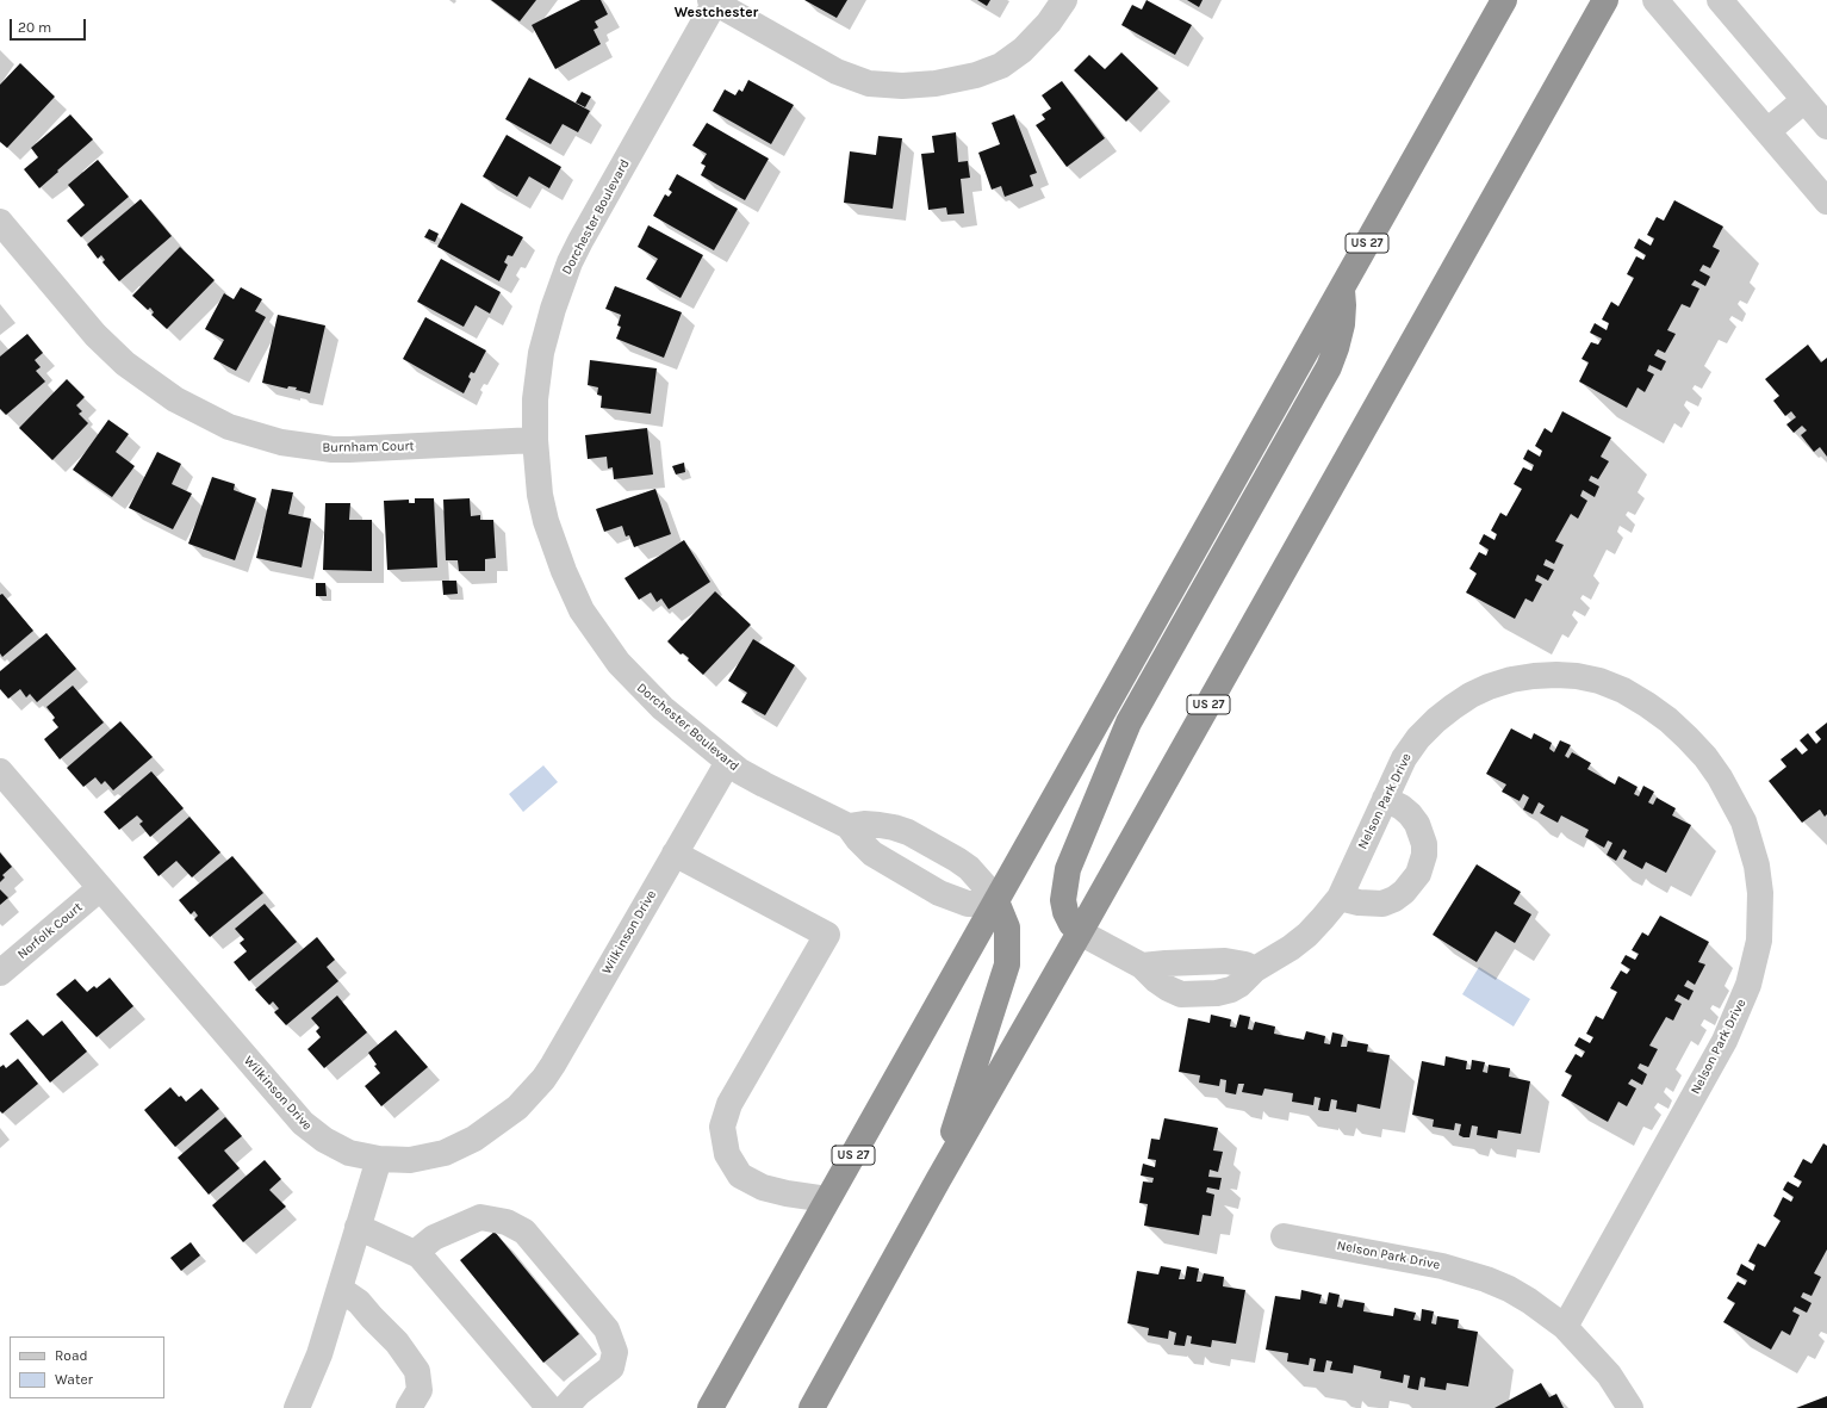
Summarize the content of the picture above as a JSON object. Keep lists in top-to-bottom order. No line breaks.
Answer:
{"streets":{"highway":["US 27"],"street":["Dorchester Boulevard","Burnham Court","Nelson Park Drive","Norfolk Court","Wilkinson Drive"]},"crossings":[["Dorchester Boulevard","US 27"],["Dorchester Boulevard","Burnham Court"],["Dorchester Boulevard","Wilkinson Drive"],["US 27","Nelson Park Drive"],["Norfolk Court","Wilkinson Drive"]],"districts":["Westchester"],"legend":["Road","Water"],"scale_bar":"20 m"}
